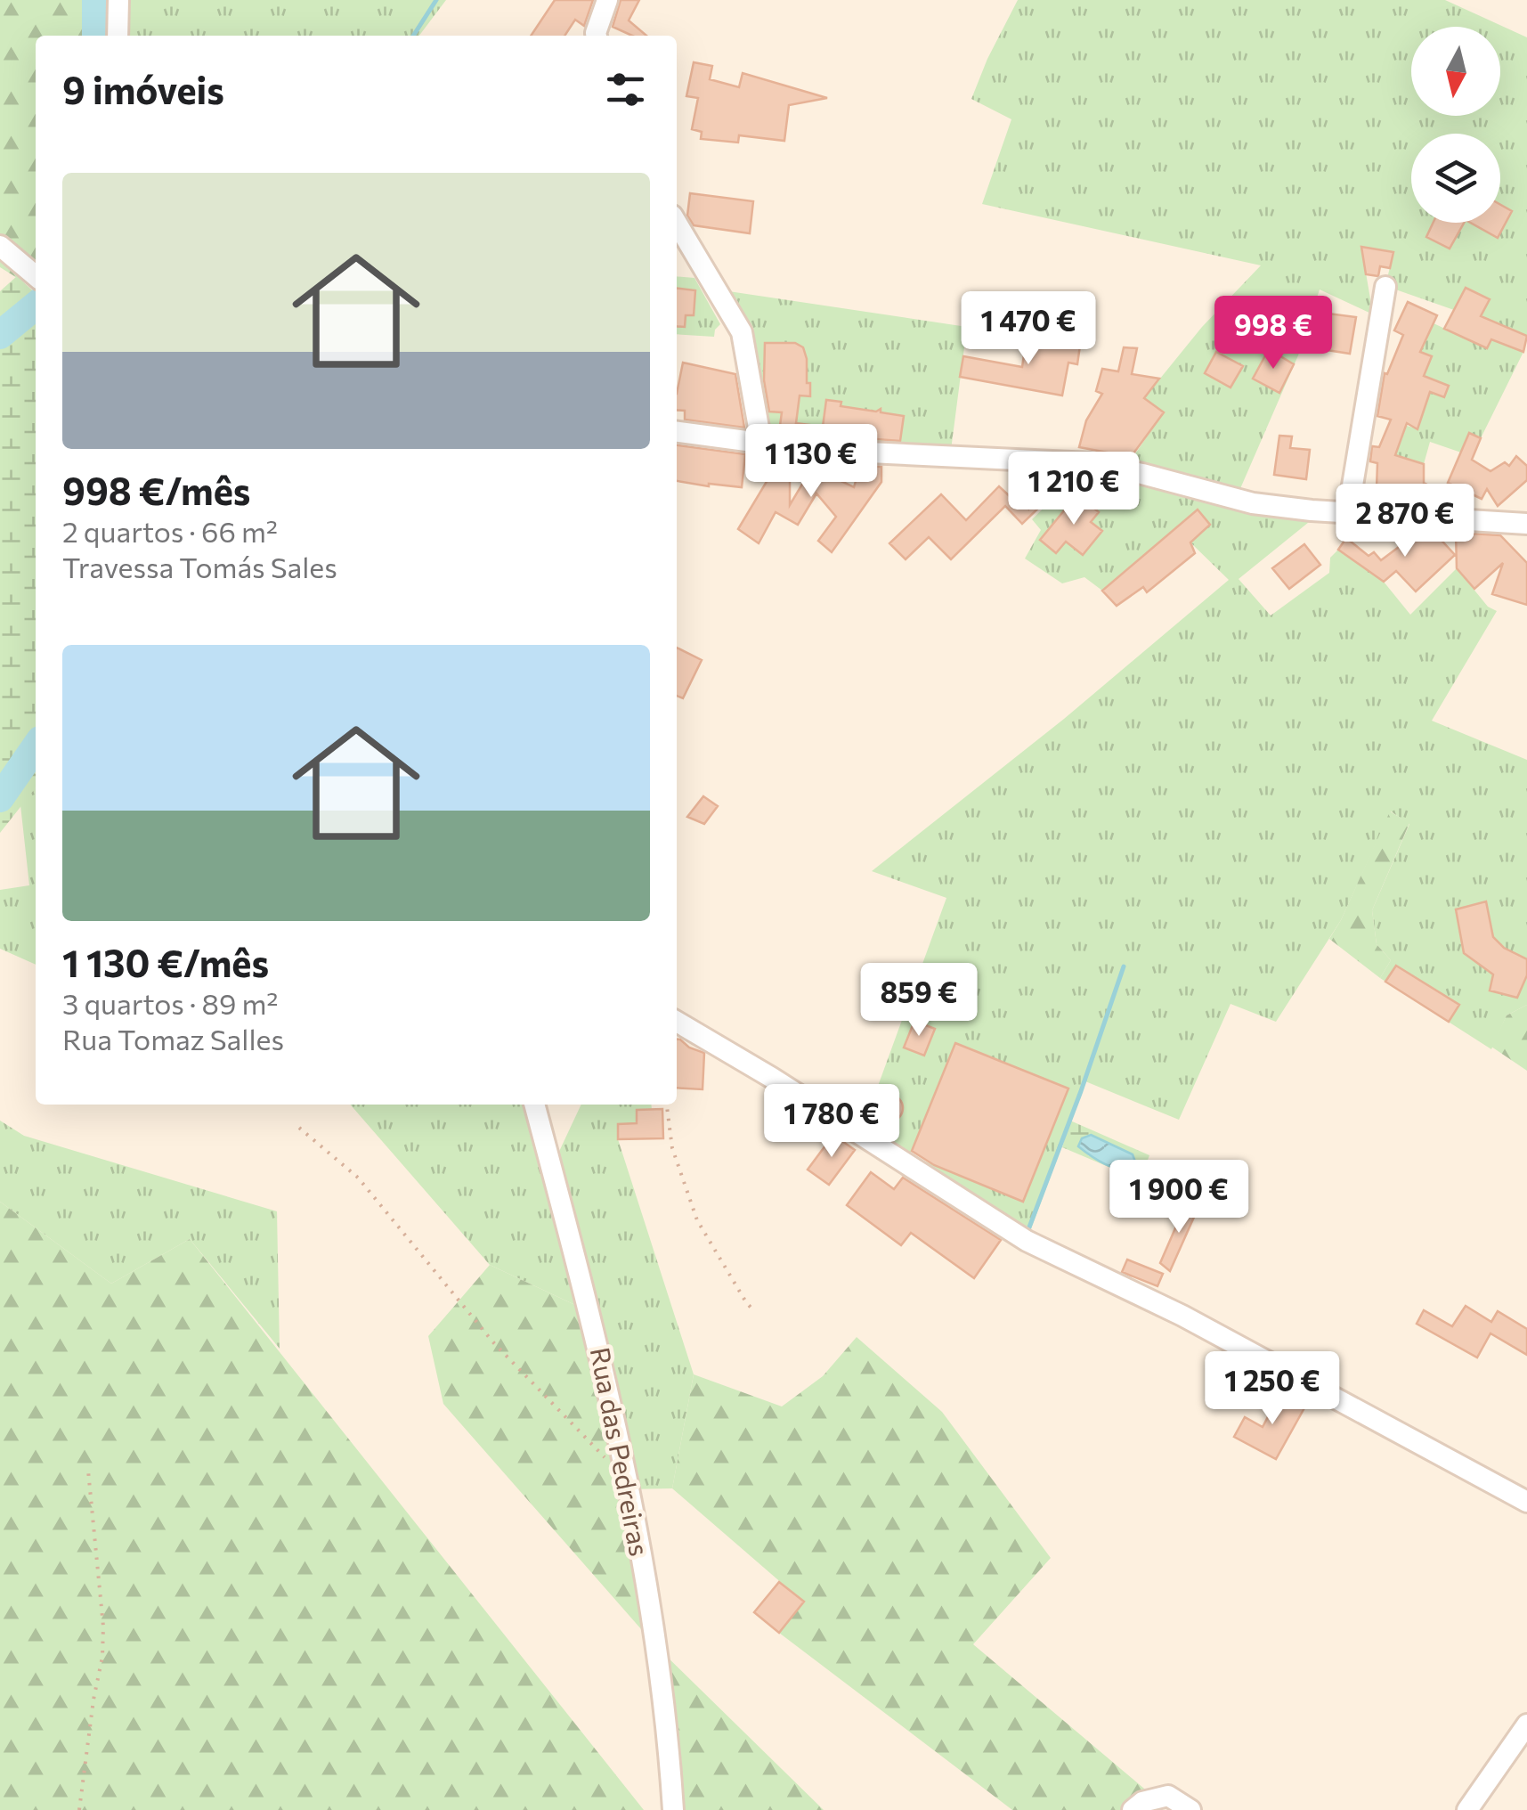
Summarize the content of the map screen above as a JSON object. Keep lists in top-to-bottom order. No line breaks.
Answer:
{"streets":{"street":["Rua das Pedreiras"]},"north":"bottom","page":{"heading":"9 imóveis","list":[{"name":"998 €/mês","note":"2 quartos · 66 m² · Travessa Tomás Sales"},{"name":"1 130 €/mês","note":"3 quartos · 89 m² · Rua Tomaz Salles"}],"price":["1 470 €","998 €","1 130 €","1 210 €","2 870 €","859 €","1 780 €","1 900 €","1 250 €"]}}
